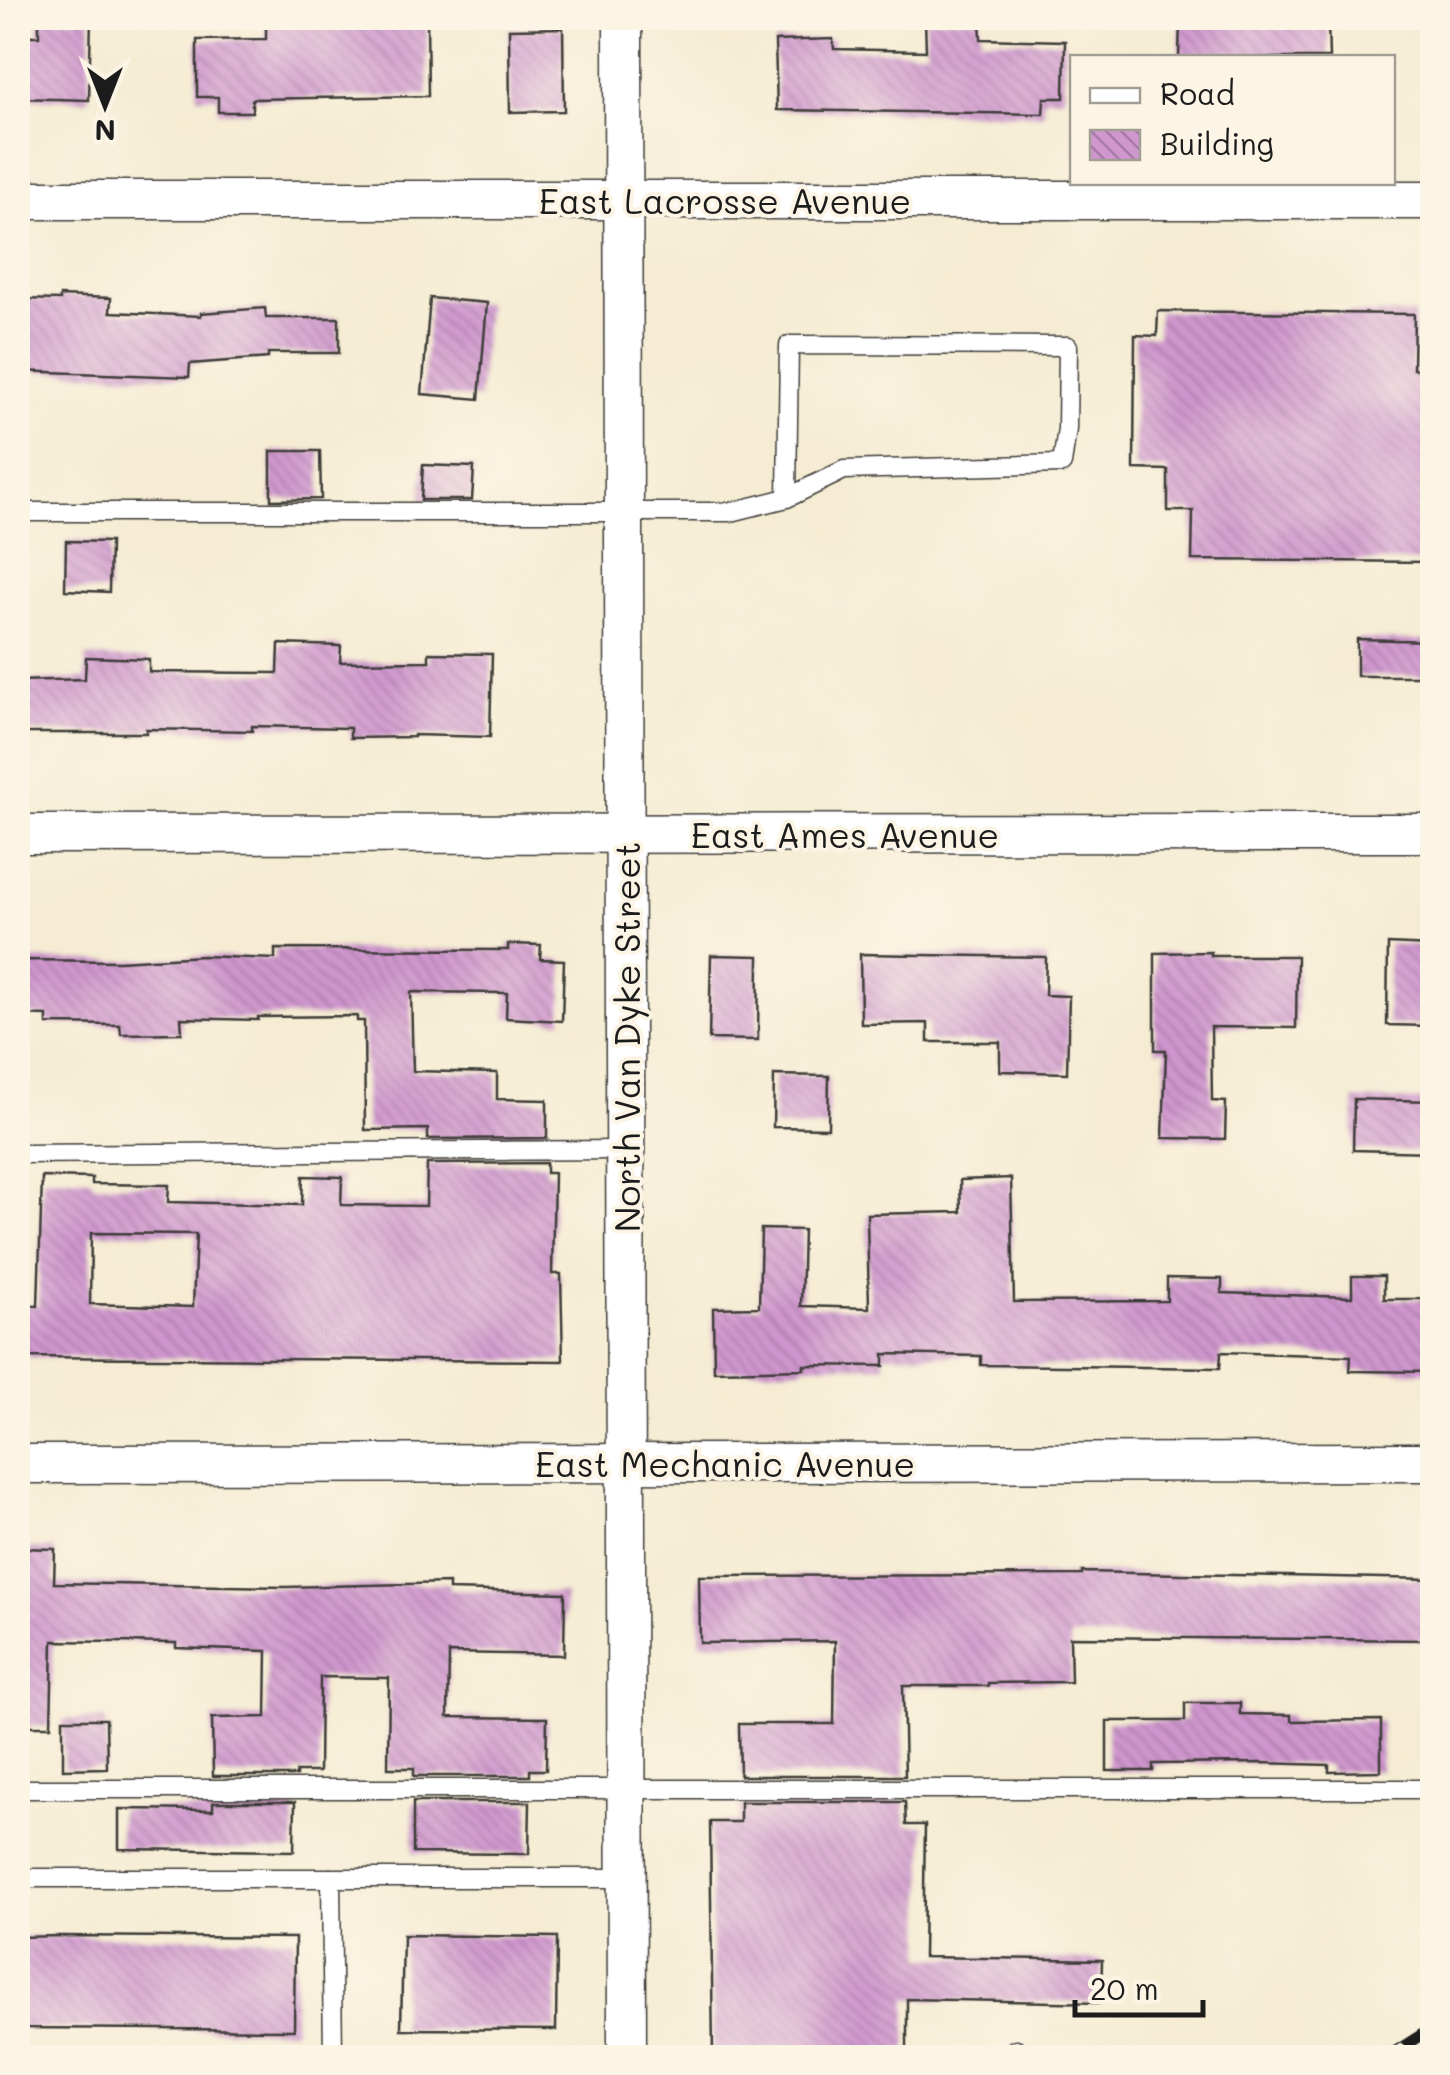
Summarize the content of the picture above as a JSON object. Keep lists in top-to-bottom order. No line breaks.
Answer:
{"streets":{"street":["East Lacrosse Avenue","East Ames Avenue","North Van Dyke Street","East Mechanic Avenue"]},"crossings":[["East Lacrosse Avenue","North Van Dyke Street"],["East Ames Avenue","North Van Dyke Street"],["North Van Dyke Street","East Mechanic Avenue"]],"legend":["Road","Building"],"scale_bar":"20 m","north":"bottom"}
